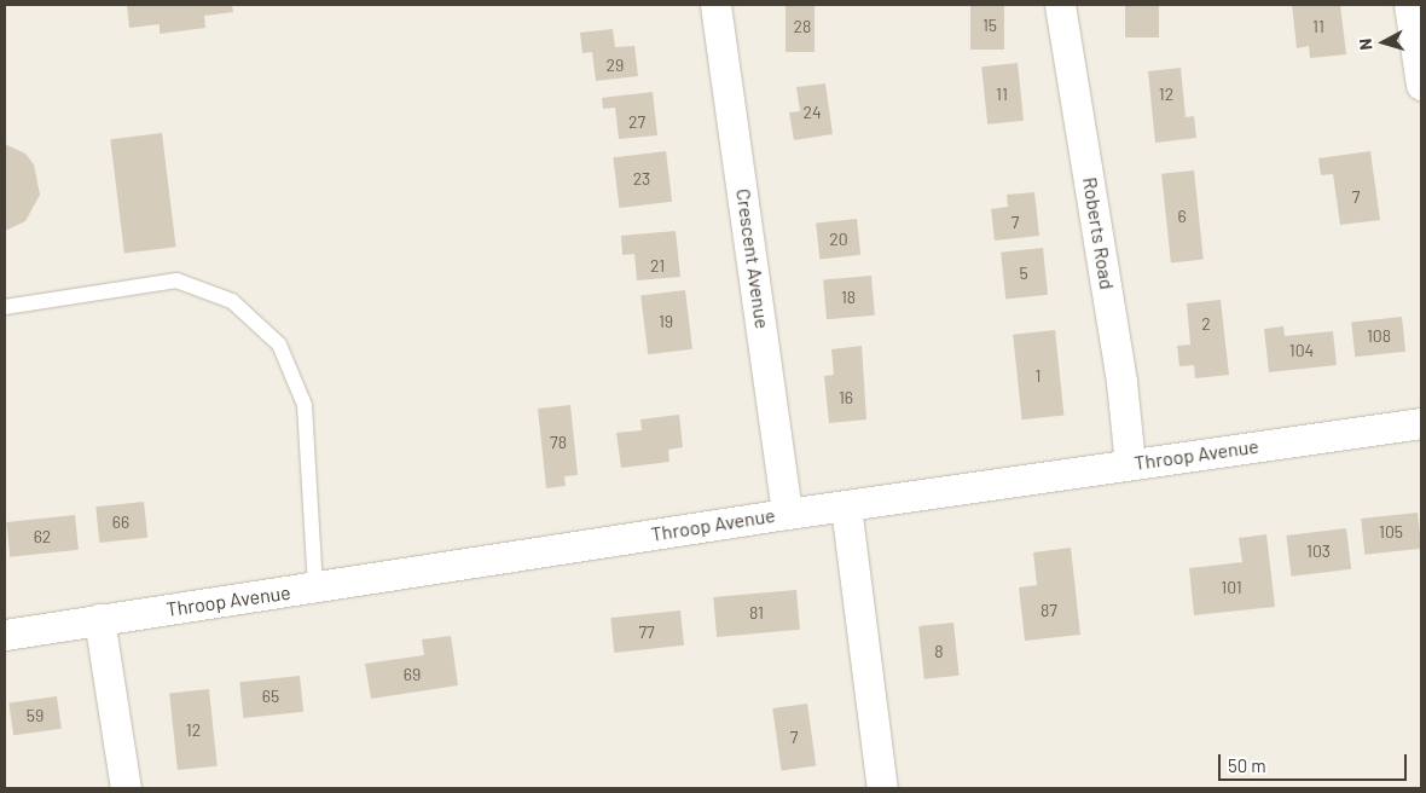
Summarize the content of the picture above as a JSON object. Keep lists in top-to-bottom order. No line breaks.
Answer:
{"streets":{"street":["Roberts Road","Crescent Avenue","Throop Avenue"]},"crossings":[["Roberts Road","Throop Avenue"],["Crescent Avenue","Throop Avenue"]],"house_numbers":["15","28","11","29","11","12","24","27","23","7","6","7","20","21","5","18","19","2","108","104","1","16","78","66","105","62","103","101","87","81","77","8","69","65","59","12","7"],"scale_bar":"50 m","north":"left"}
